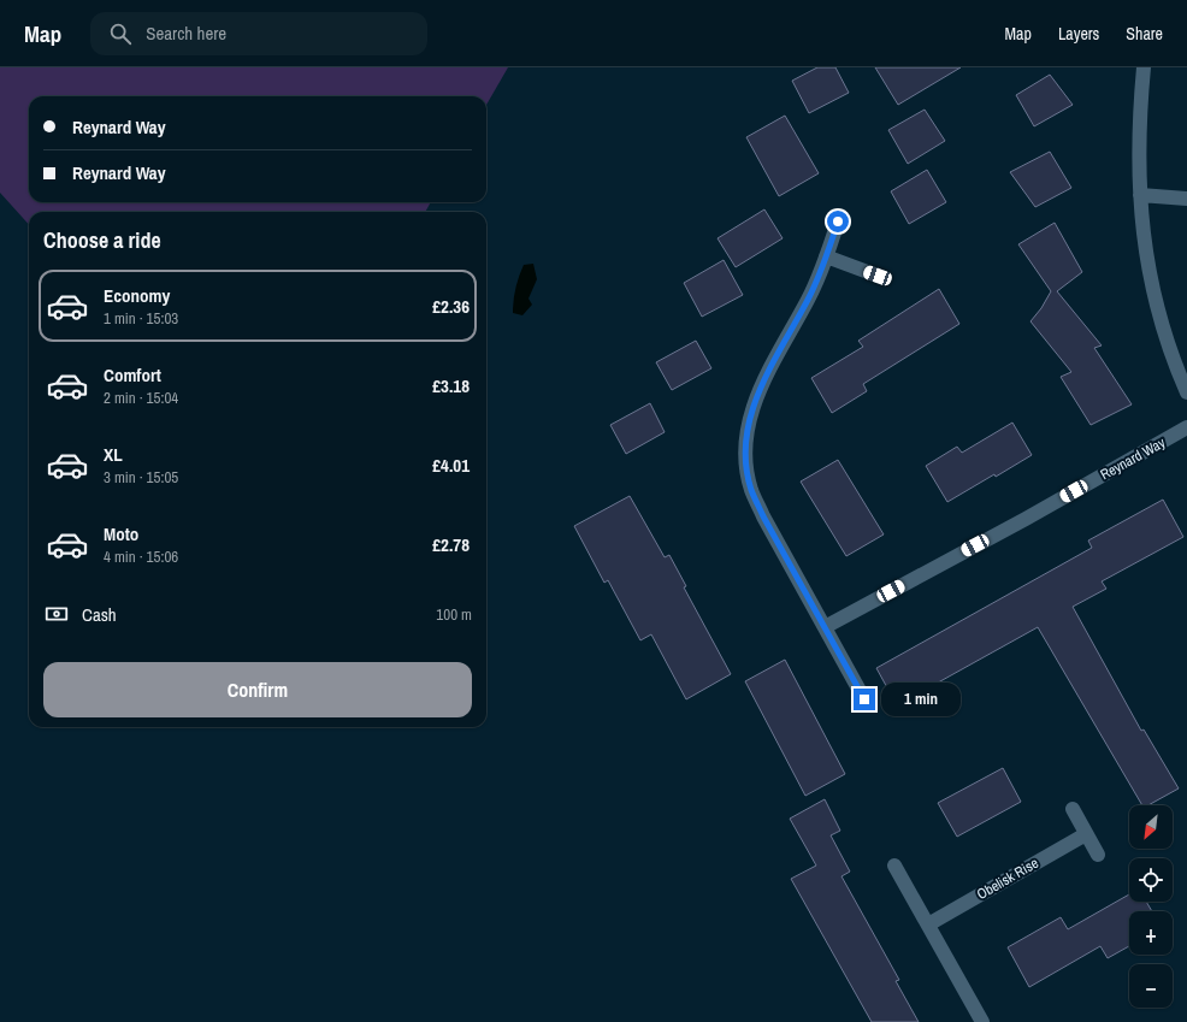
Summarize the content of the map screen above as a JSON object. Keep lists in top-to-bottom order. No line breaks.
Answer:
{"streets":{"street":["Reynard Way","Obelisk Rise"]},"north":"bottom left","page":{"header":"Map","search":"Search here","nav":["Map","Layers","Share"],"banner":["Reynard Way","Reynard Way"],"heading":"Choose a ride","list":[{"name":"Economy","note":"1 min · 15:03","value":"£2.36"},{"name":"Comfort","note":"2 min · 15:04","value":"£3.18"},{"name":"XL","note":"3 min · 15:05","value":"£4.01"},{"name":"Moto","note":"4 min · 15:06","value":"£2.78"}],"pay":["Cash","100 m"],"buttons":"Confirm","bubble":"1 min","map_buttons":["+","−"]}}
